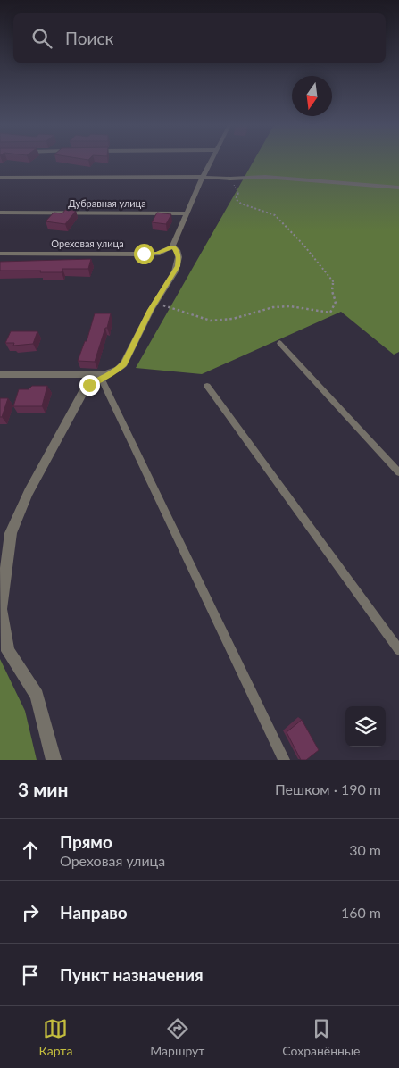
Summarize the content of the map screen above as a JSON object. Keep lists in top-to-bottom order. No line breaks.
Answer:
{"streets":{"street":["Дубравная улица","Ореховая улица"]},"north":"bottom","page":{"search":"Поиск","heading":["3 мин","Пешком · 190 m"],"list":[["Прямо","Ореховая улица","30 m"],["Направо","160 m"],"Пункт назначения"],"nav":["Карта","Маршрут","Сохранённые"]}}
